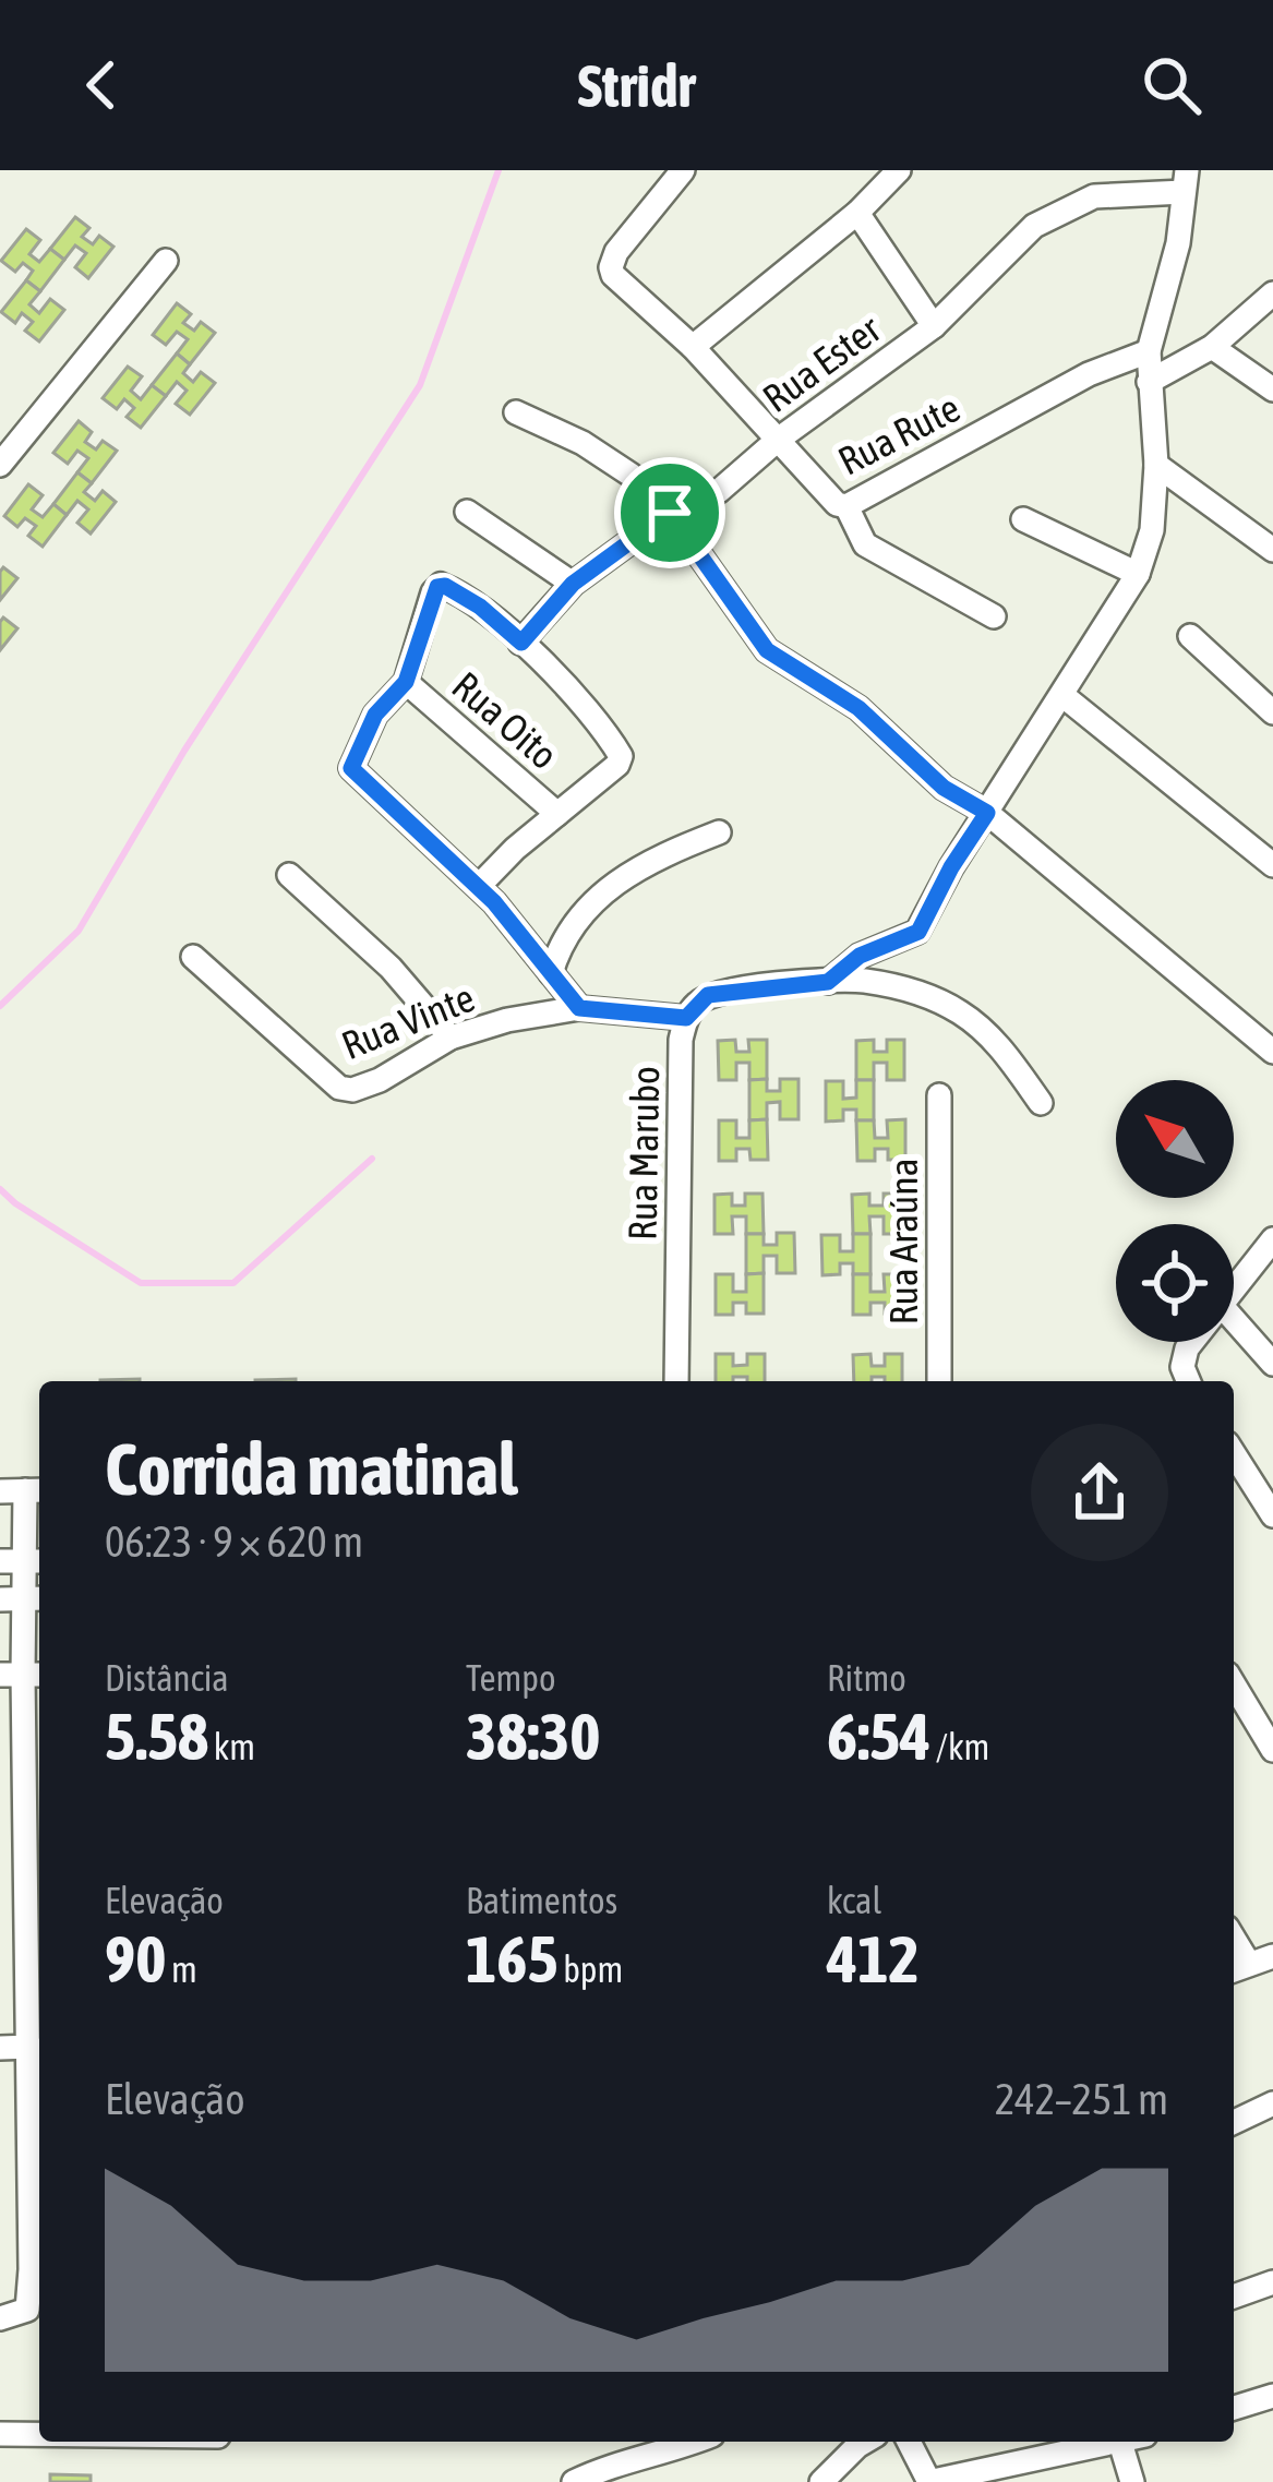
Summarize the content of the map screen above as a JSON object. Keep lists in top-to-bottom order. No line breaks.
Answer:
{"streets":{"street":["Rua Ester","Rua Rute","Rua Oito","Rua Vinte","Rua Marubo","Rua Araúna"]},"crossings":[["Rua Ester","Rua Rute"],["Rua Vinte","Rua Marubo"]],"north":"top left","page":{"header":"Stridr","heading":["Corrida matinal","06:23 · 9 × 620 m"],"stats":[["Distância","5.58 km"],["Tempo","38:30"],["Ritmo","6:54 /km"],["Elevação","90 m"],["Batimentos","165 bpm"],["kcal","412"]],"chart":["Elevação","242–251 m"]}}
